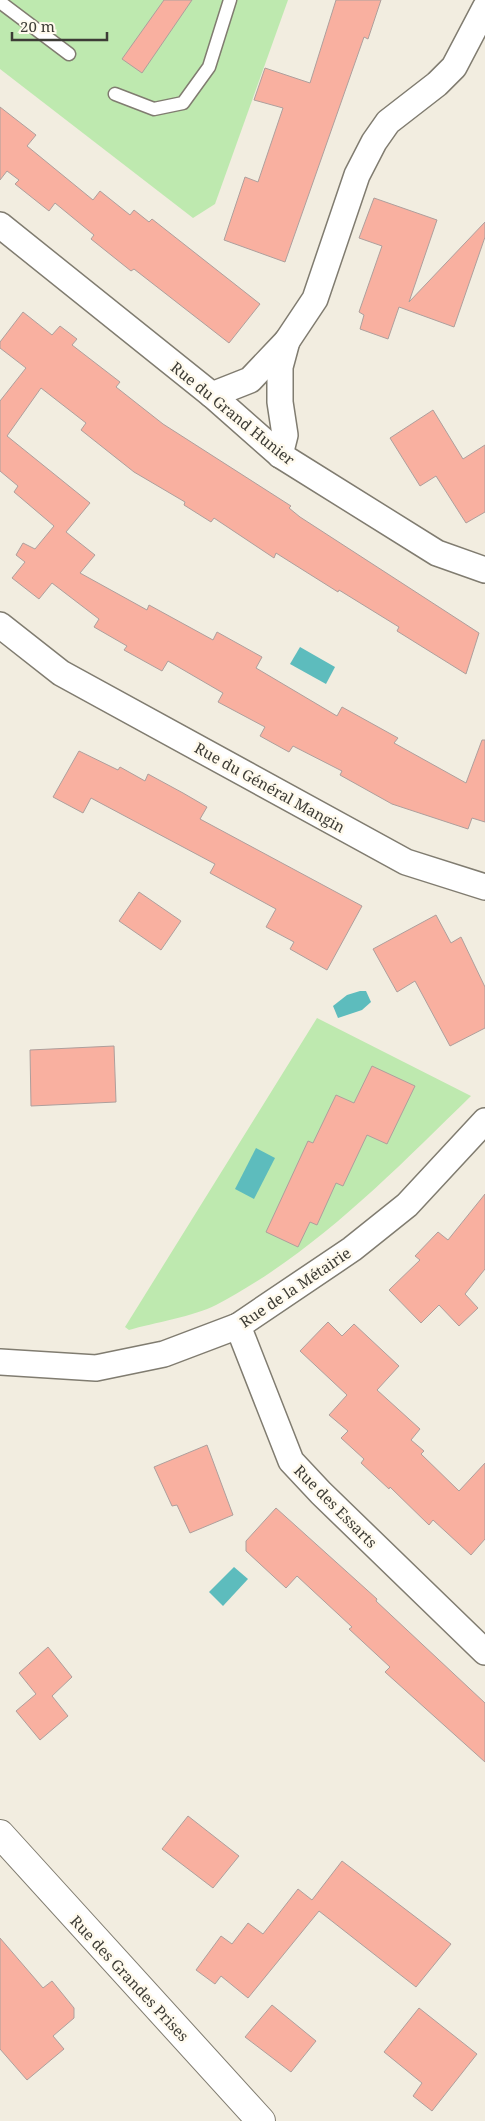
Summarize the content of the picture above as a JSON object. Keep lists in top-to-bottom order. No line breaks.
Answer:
{"streets":{"street":["Rue du Grand Hunier","Rue du Général Mangin","Rue de la Métairie","Rue des Essarts","Rue des Grandes Prises"]},"crossings":[["Rue de la Métairie","Rue des Essarts"]],"scale_bar":"20 m"}
